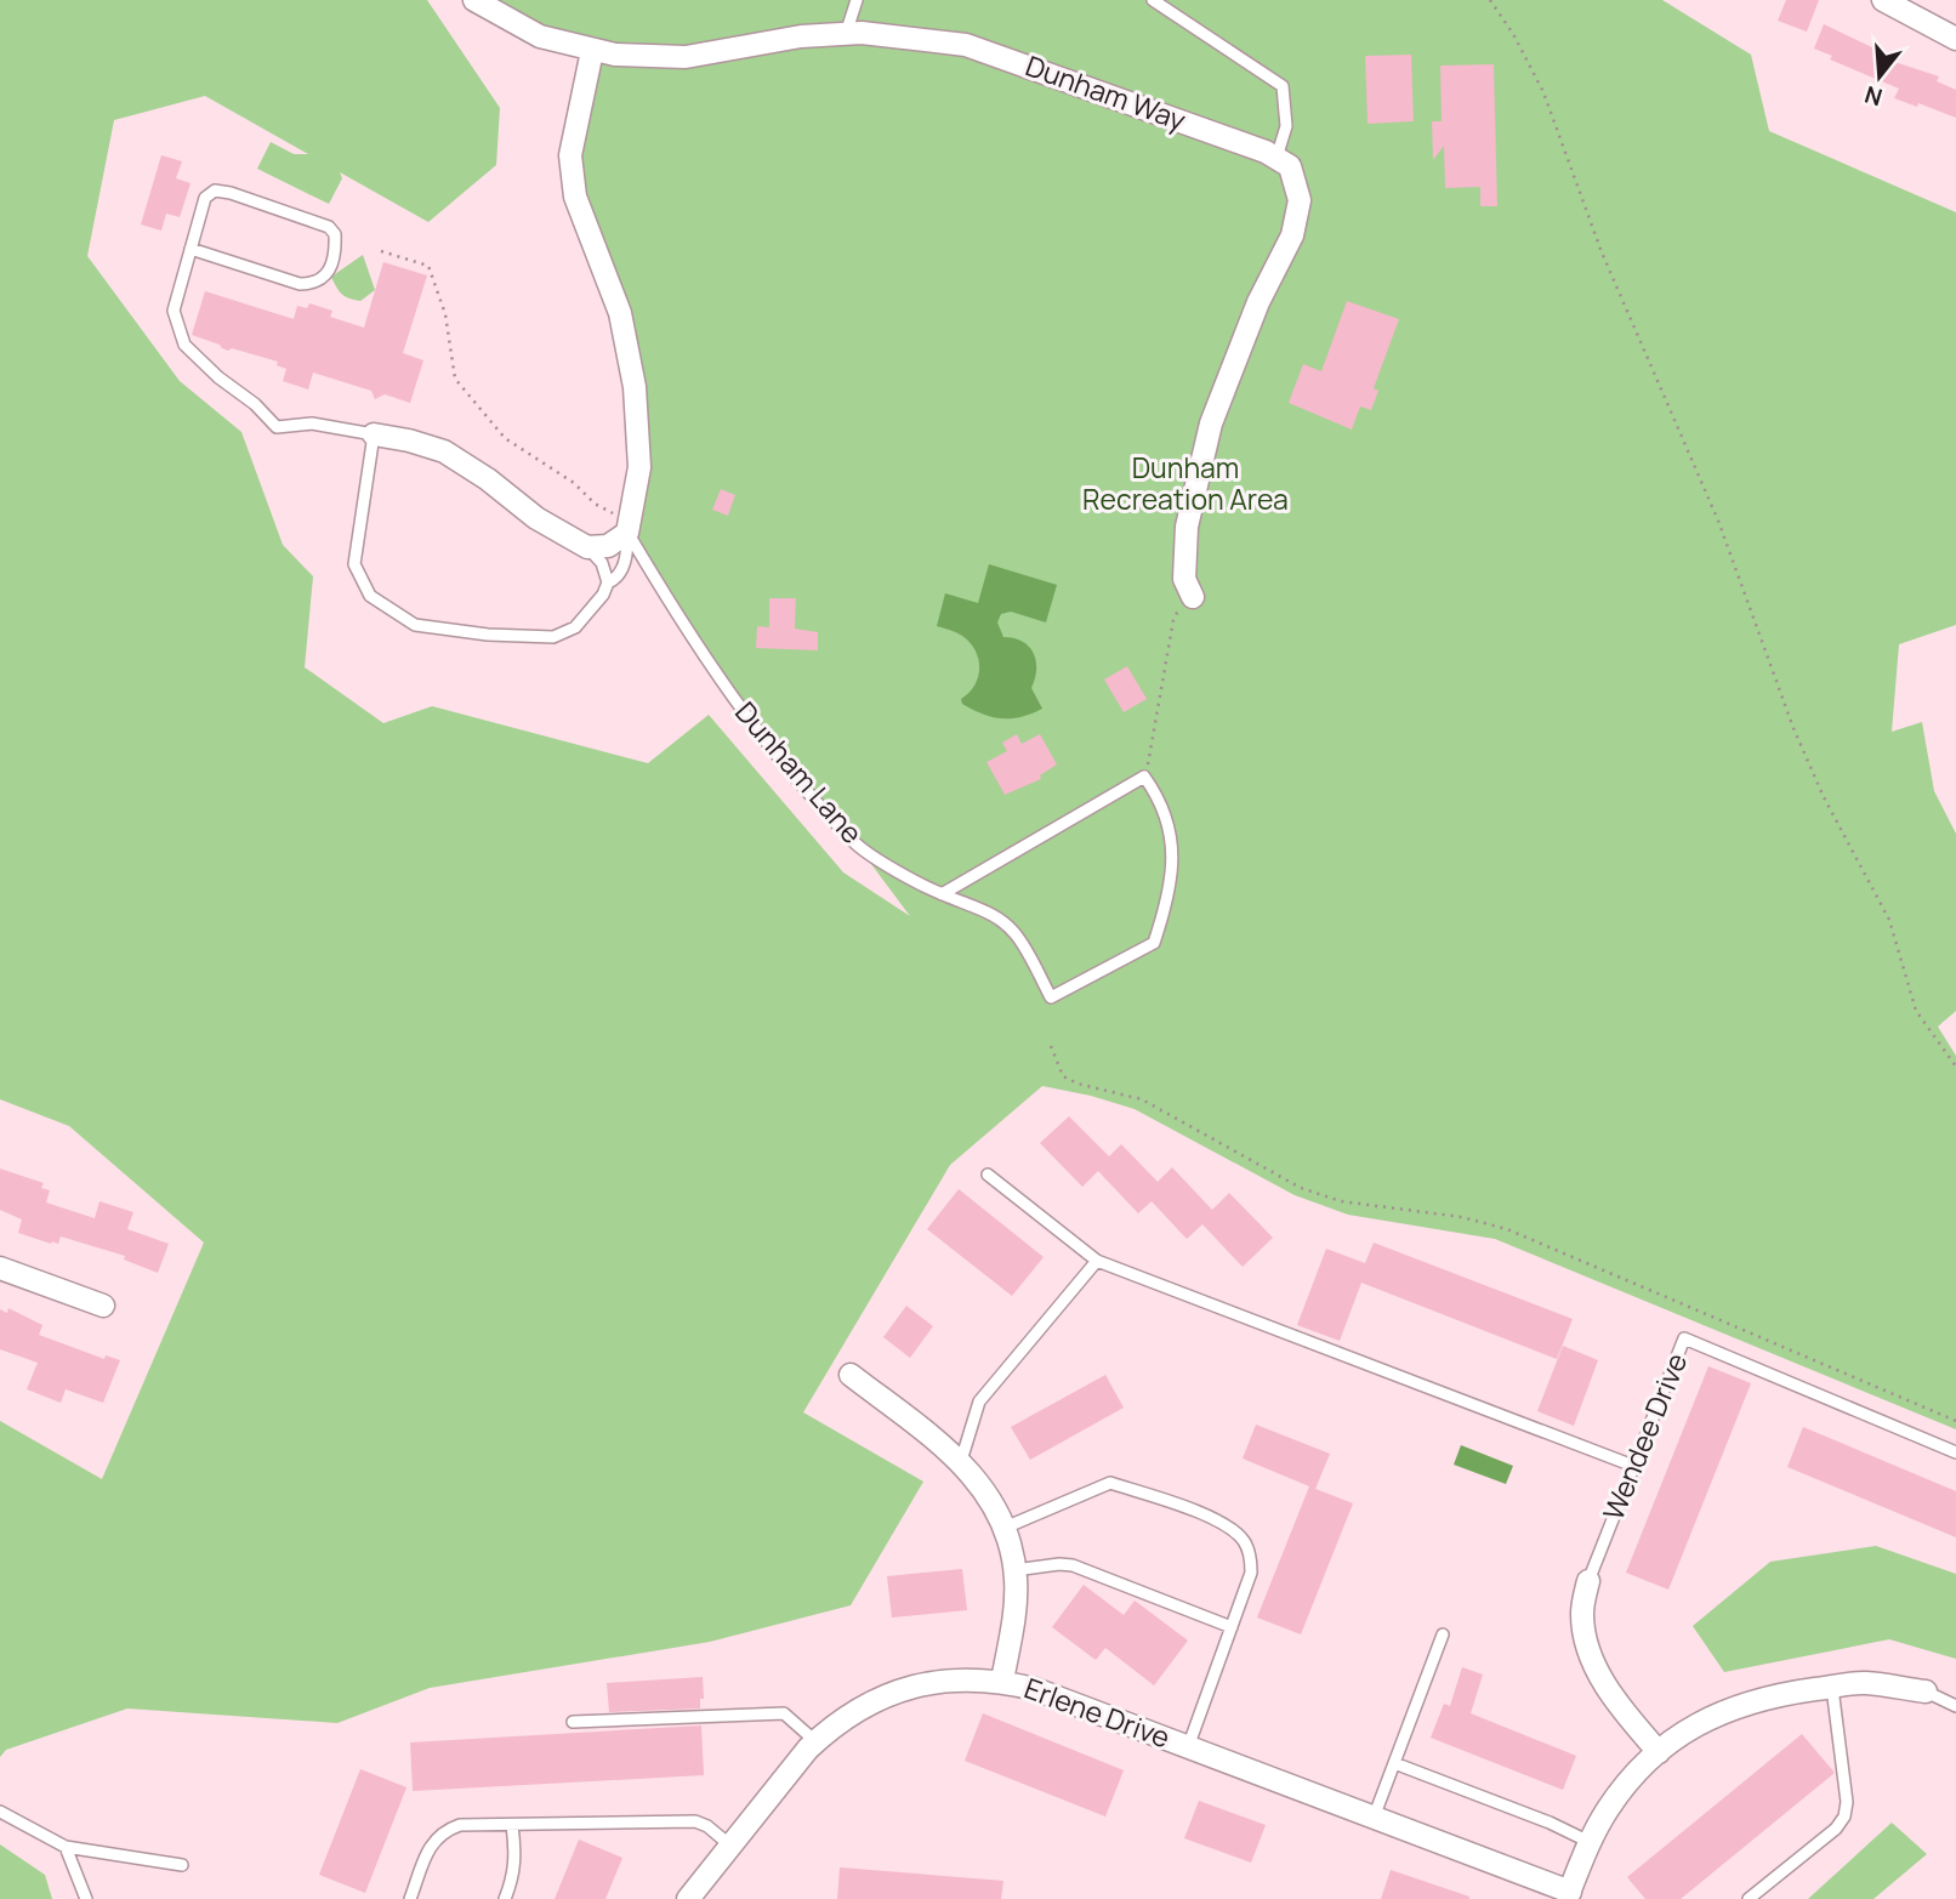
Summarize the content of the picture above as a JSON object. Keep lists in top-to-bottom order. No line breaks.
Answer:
{"streets":{"street":["Dunham Way","Wendee Drive","Erlene Drive"],"lane":["Dunham Lane"]},"parks":["Dunham Recreation Area"],"north":"bottom"}
